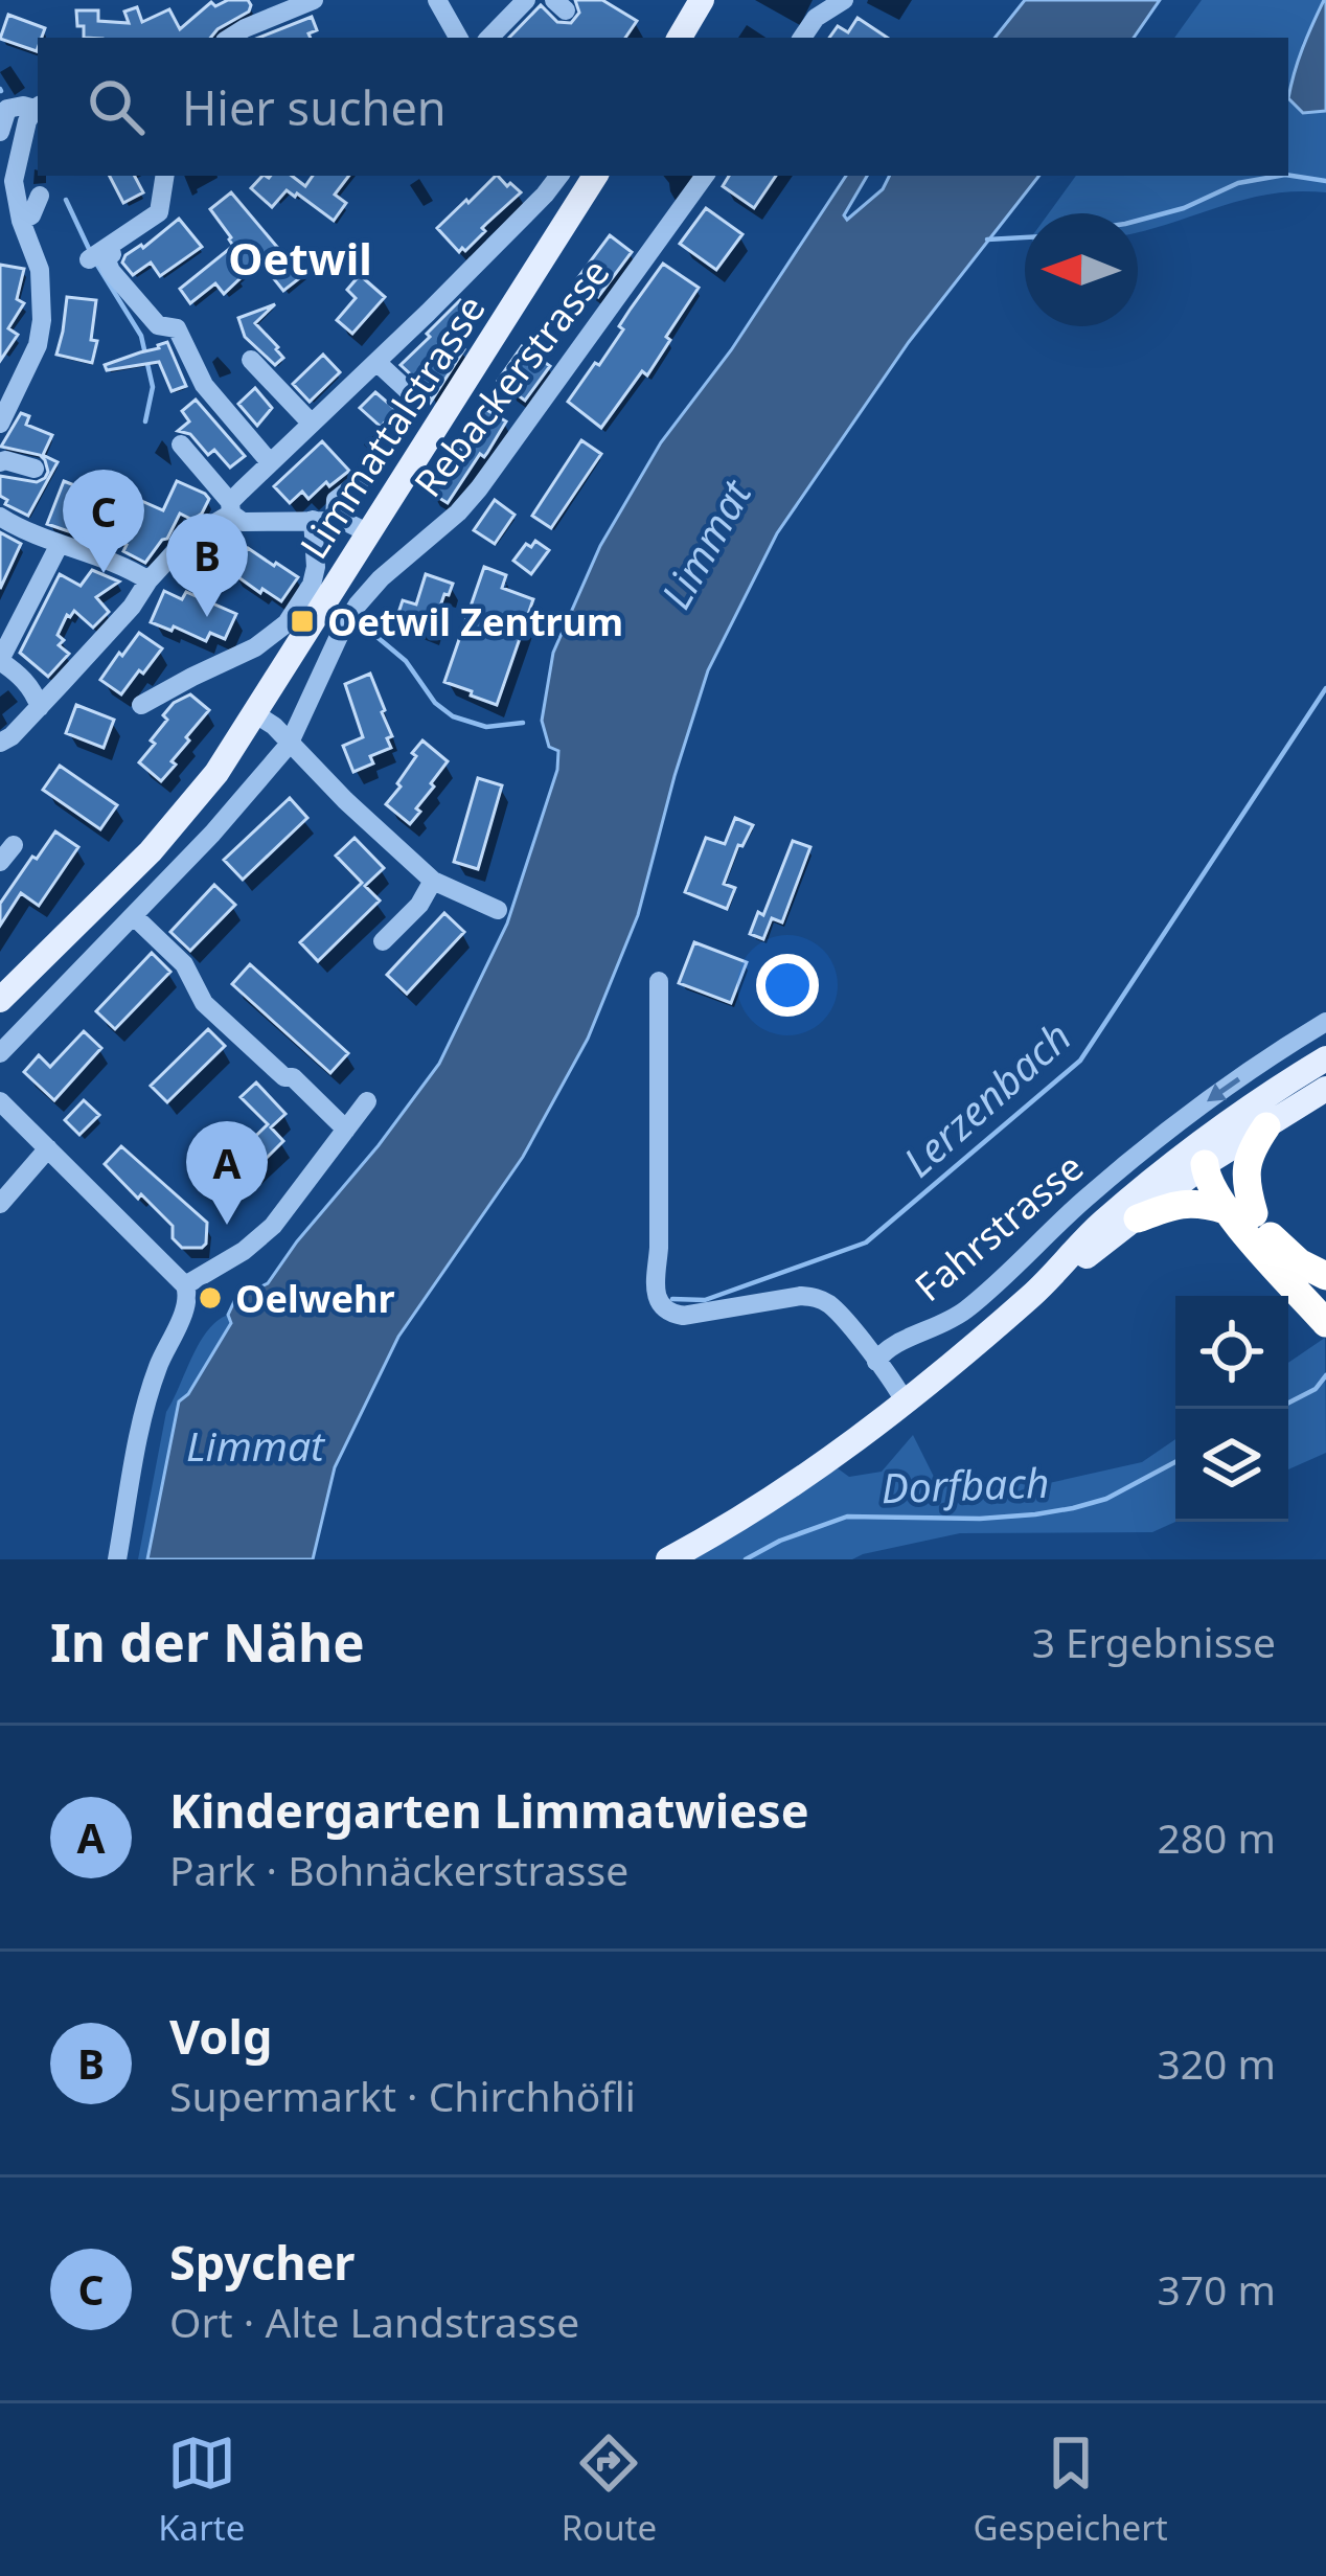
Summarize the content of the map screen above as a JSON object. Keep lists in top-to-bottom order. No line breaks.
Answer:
{"streets":{"main road":["Limmattalstrasse"],"street":["Rebackerstrasse","Fahrstrasse"]},"one_way":["Fahrstrasse"],"districts":["Oetwil"],"water":["Limmat","Lerzenbach","Dorfbach"],"places":{"transit":["Oetwil Zentrum"],"other":["Oelwehr"]},"north":"left","page":{"search":"Hier suchen","pins":["C","B","A"],"heading":["In der Nähe","3 Ergebnisse"],"list":[{"mark":"A","name":"Kindergarten Limmatwiese","note":"Park · Bohnäckerstrasse","value":"280 m"},{"mark":"B","name":"Volg","note":"Supermarkt · Chirchhöfli","value":"320 m"},{"mark":"C","name":"Spycher","note":"Ort · Alte Landstrasse","value":"370 m"}],"nav":["Karte","Route","Gespeichert"]}}
